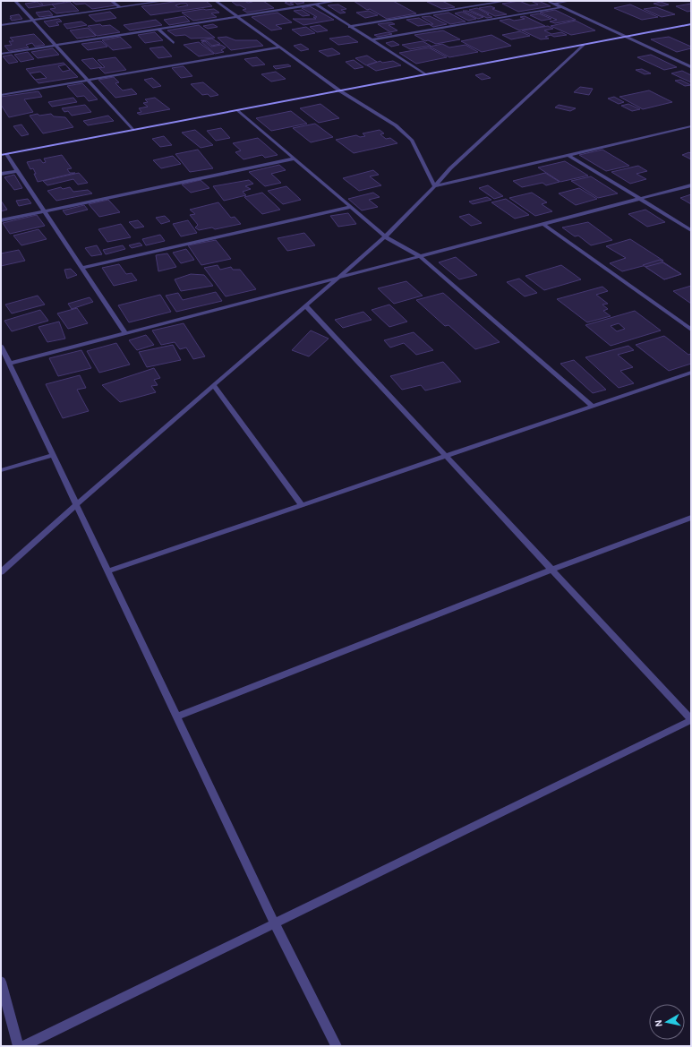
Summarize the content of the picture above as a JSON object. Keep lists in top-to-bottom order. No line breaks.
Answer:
{"north":"left"}
